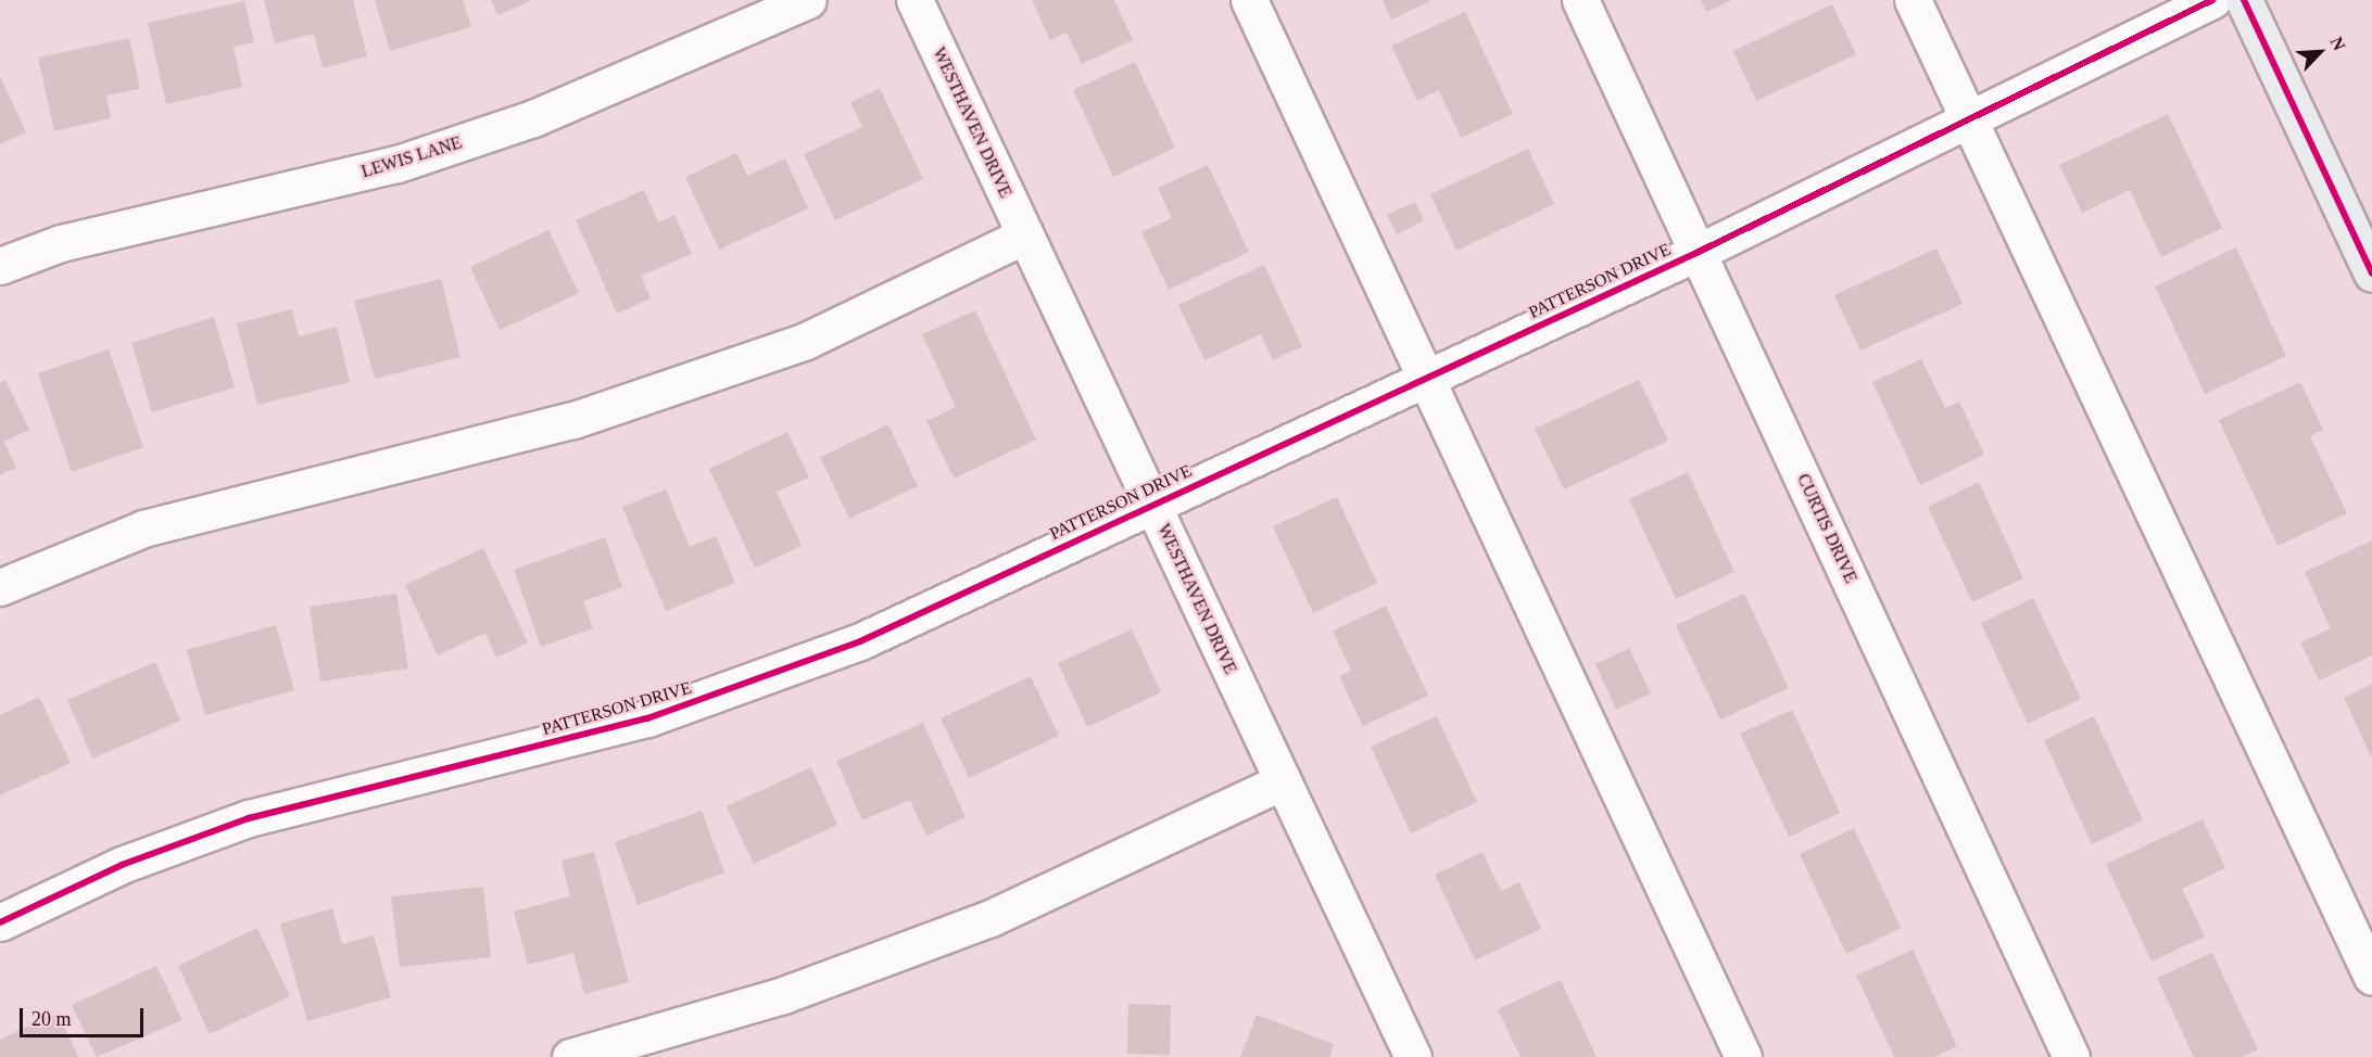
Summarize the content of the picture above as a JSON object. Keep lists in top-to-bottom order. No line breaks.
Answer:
{"streets":{"street":["WESTHAVEN DRIVE","LEWIS LANE","PATTERSON DRIVE","CURTIS DRIVE"]},"crossings":[["WESTHAVEN DRIVE","PATTERSON DRIVE"],["PATTERSON DRIVE","CURTIS DRIVE"]],"scale_bar":"20 m","north":"top right"}
